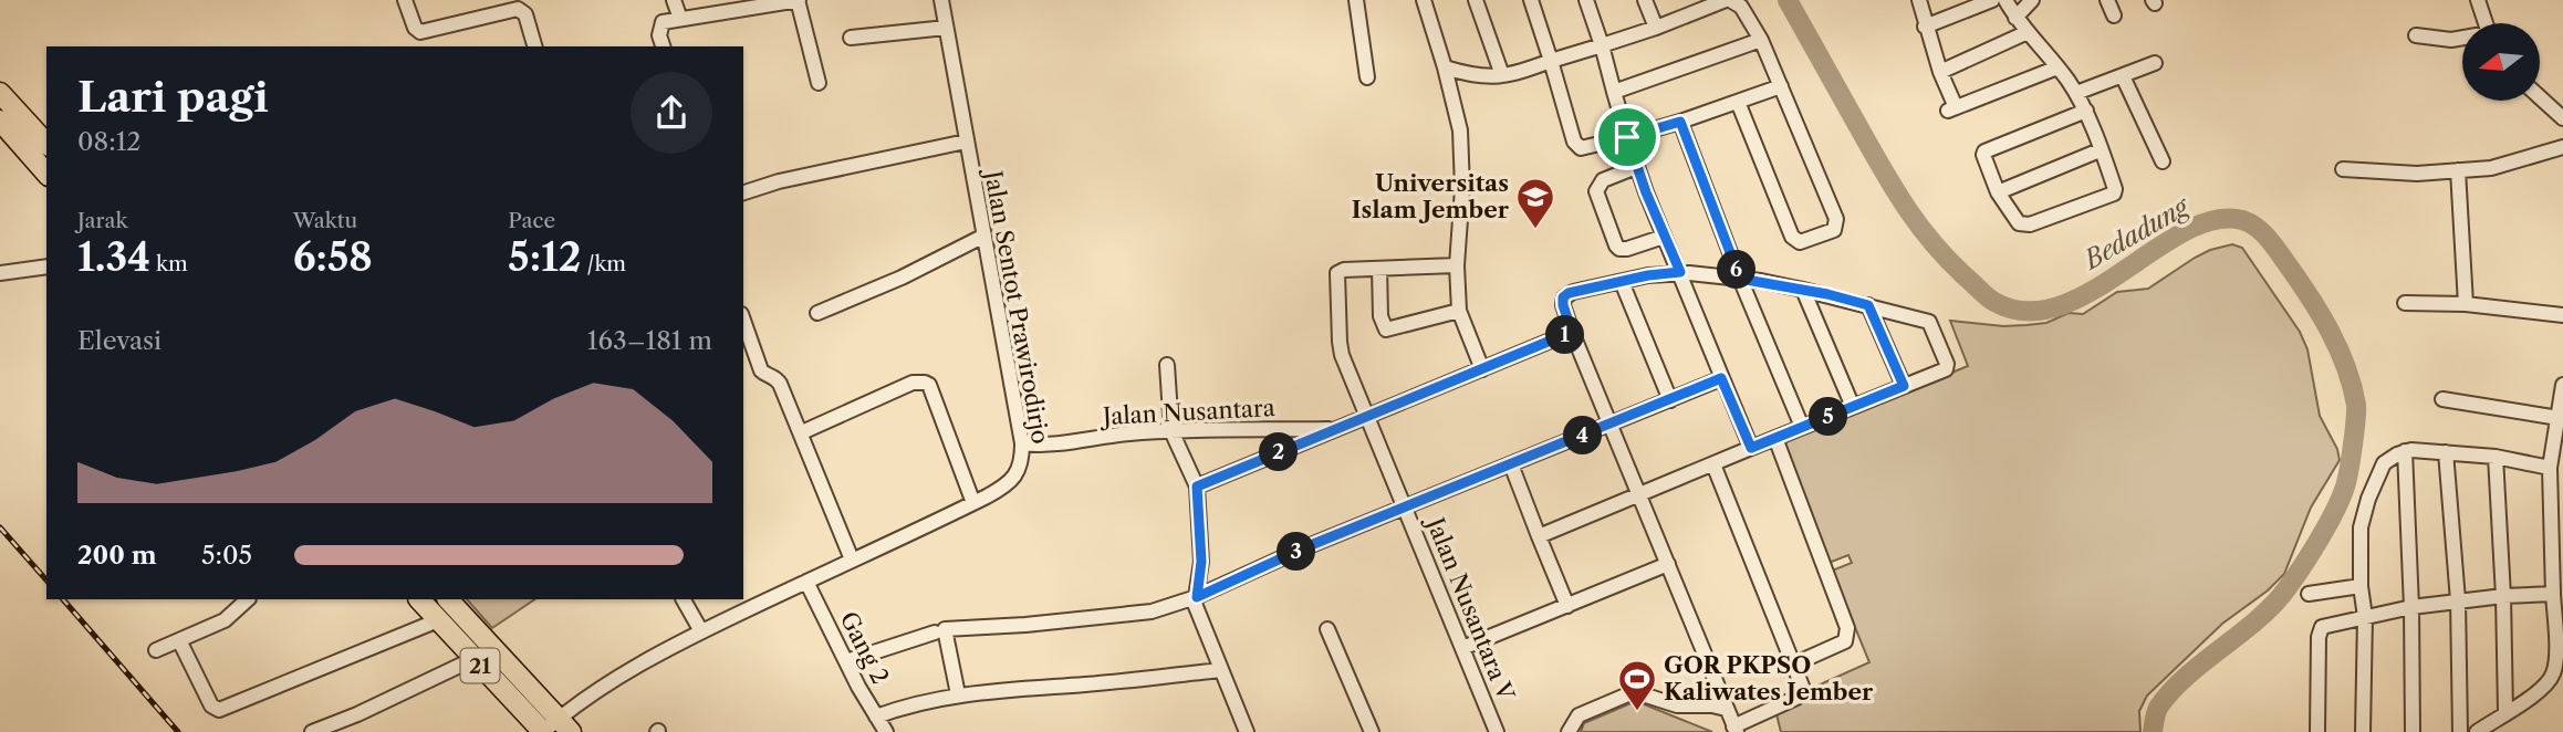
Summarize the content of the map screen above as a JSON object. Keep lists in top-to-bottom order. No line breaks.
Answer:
{"streets":{"highway":["21"],"street":["Jalan Sentot Prawirodirjo","Jalan Nusantara","Jalan Nusantara V","Gang 2"]},"crossings":[["Jalan Sentot Prawirodirjo","Gang 2"],["Jalan Sentot Prawirodirjo","21"]],"water":["Bedadung"],"places":{"school or university":["Universitas Islam Jember"],"sports":["GOR PKPSO Kaliwates Jember"]},"north":"left","page":{"heading":["Lari pagi","08:12"],"stats":[["Jarak","1.34 km"],["Waktu","6:58"],["Pace","5:12 /km"]],"pins":["6","1","5","4","2","3"],"chart":["Elevasi","163–181 m"],"list":[{"name":"200 m","note":"5:05"}]}}
